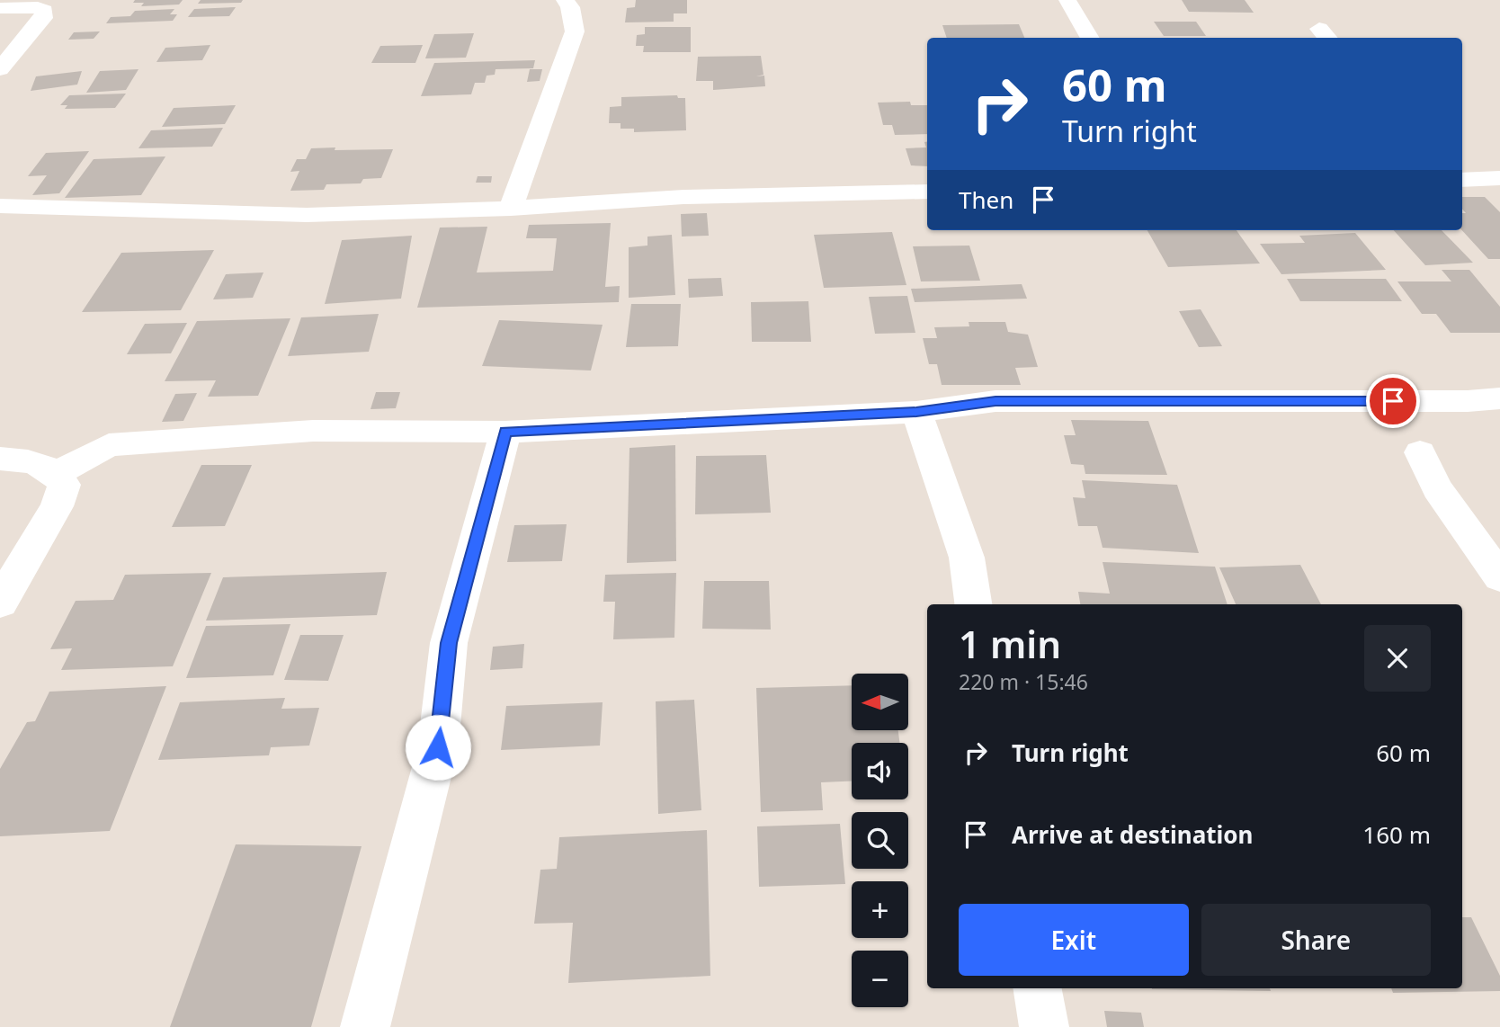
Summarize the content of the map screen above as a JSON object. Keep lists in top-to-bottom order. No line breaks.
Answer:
{"north":"left","page":{"turn":["60 m","Turn right"],"then":"Then","heading":["1 min","220 m · 15:46"],"map_buttons":["+","−"],"list":[{"name":"Turn right","value":"60 m"},{"name":"Arrive at destination","value":"160 m"}],"buttons":["Exit","Share"]}}
